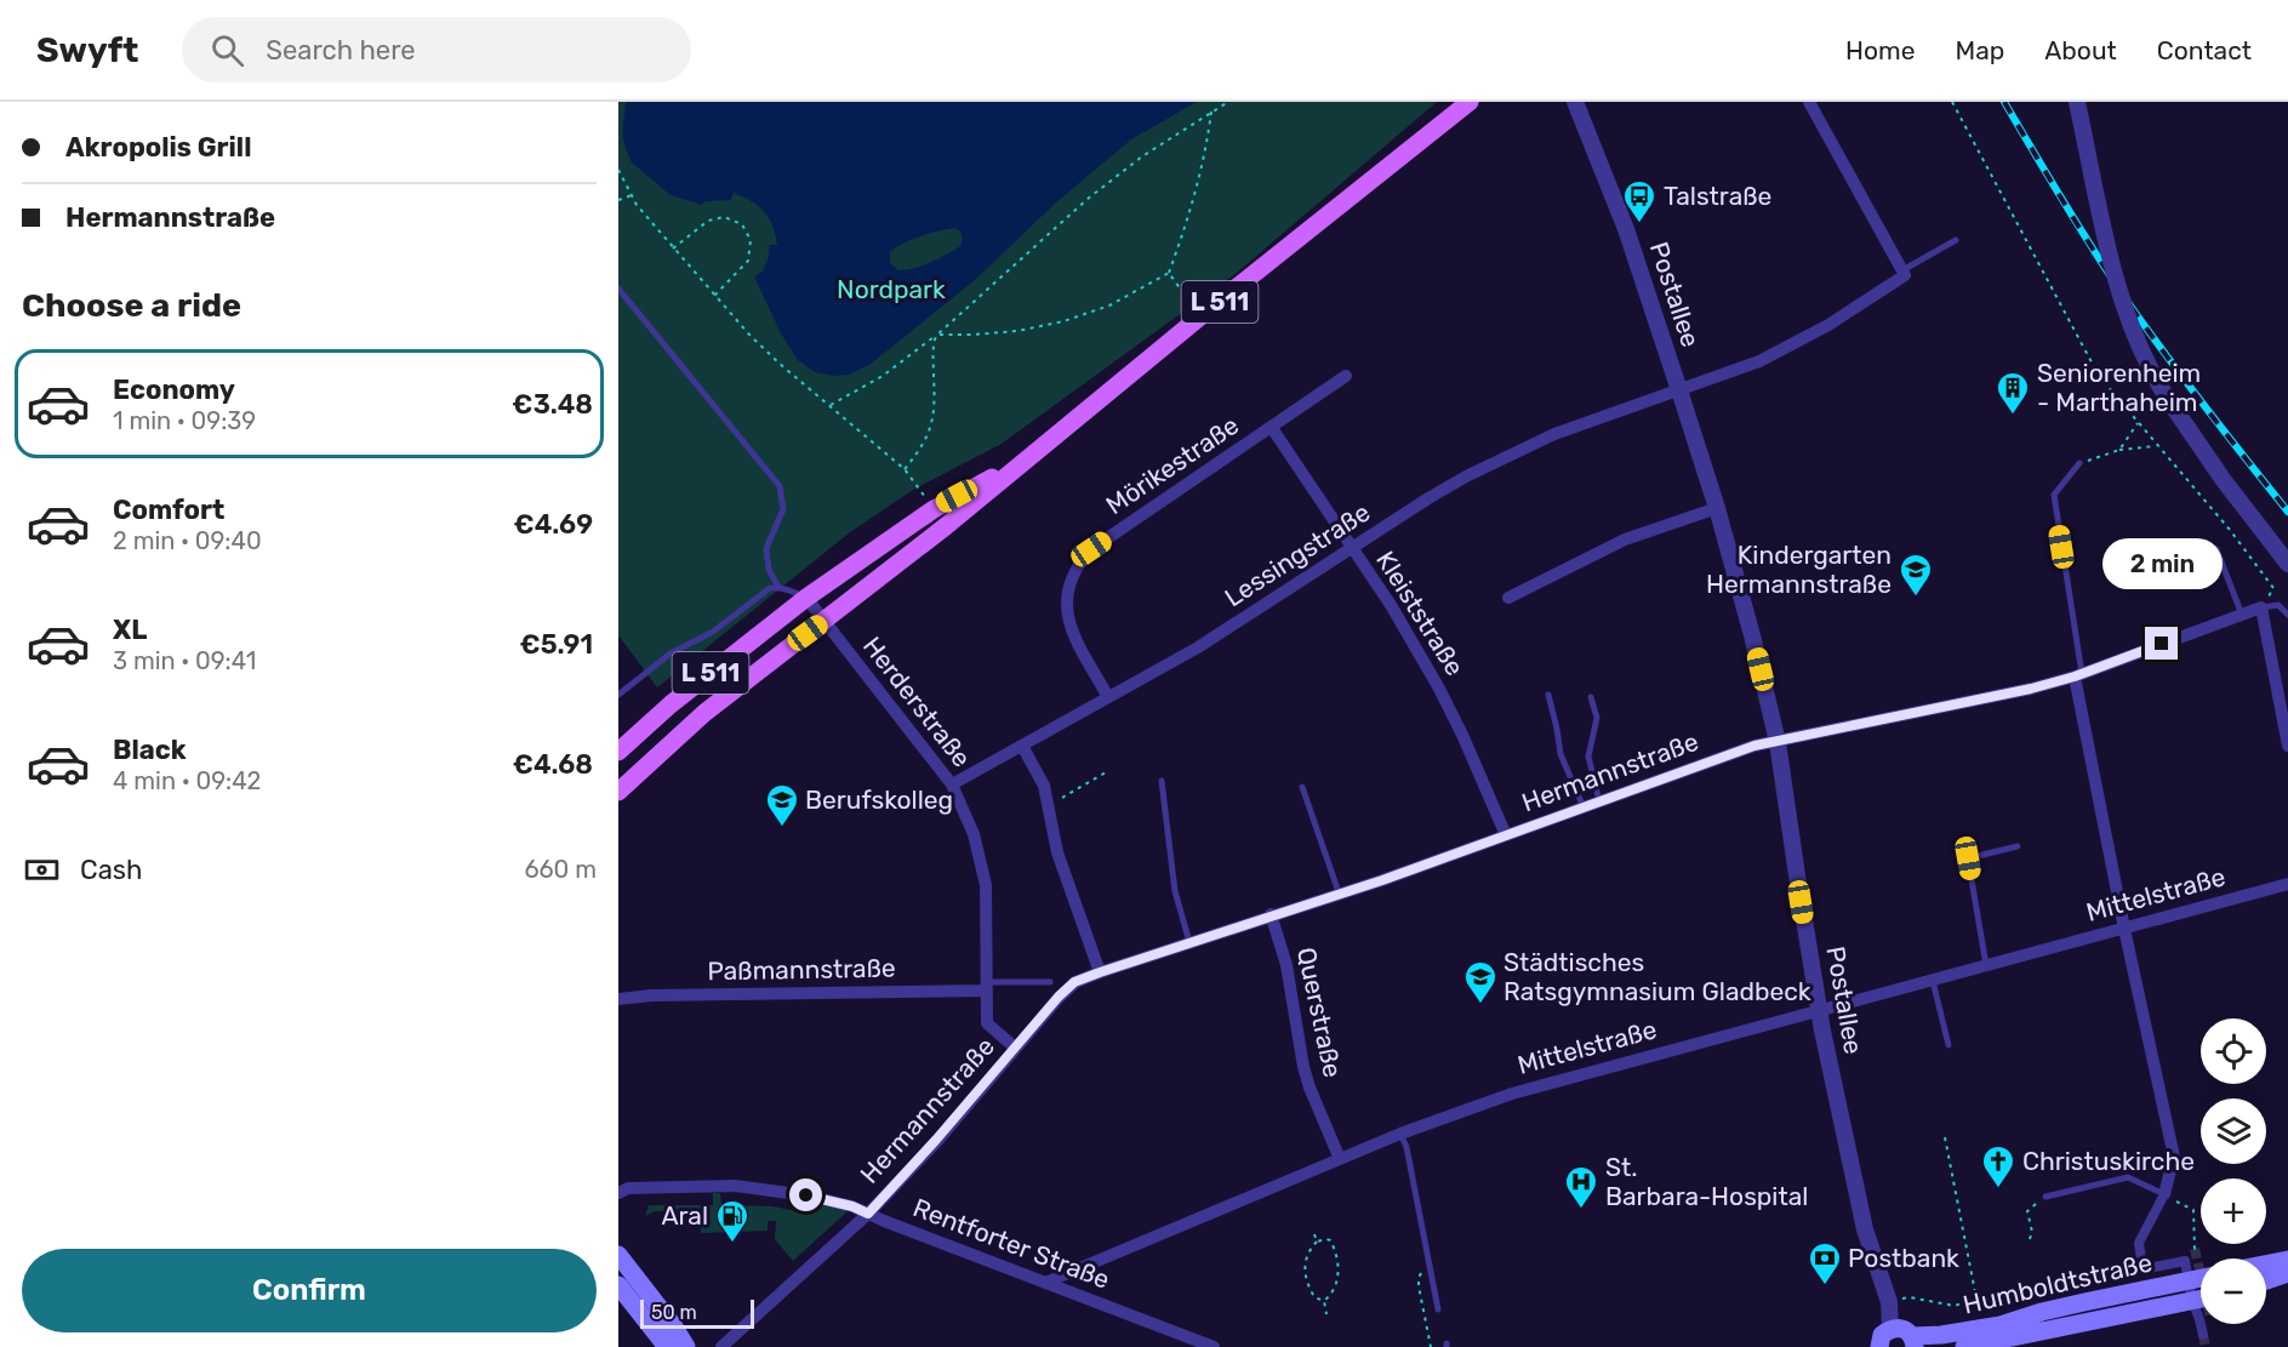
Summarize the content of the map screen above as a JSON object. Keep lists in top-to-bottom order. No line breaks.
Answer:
{"streets":{"main road":["L 511","Humboldtstraße"],"street":["Postallee","Mörikestraße","Lessingstraße","Kleiststraße","Herderstraße","Hermannstraße","Mittelstraße","Paßmannstraße","Querstraße","Rentforter Straße"]},"crossings":[["Postallee","Lessingstraße"],["Postallee","Hermannstraße"],["Postallee","Mittelstraße"],["L 511","Herderstraße"],["Mörikestraße","Lessingstraße"],["Mörikestraße","Kleiststraße"],["Lessingstraße","Kleiststraße"],["Lessingstraße","Herderstraße"],["Kleiststraße","Hermannstraße"],["Herderstraße","Hermannstraße"],["Herderstraße","Paßmannstraße"],["Hermannstraße","Querstraße"],["Hermannstraße","Rentforter Straße"],["Mittelstraße","Querstraße"],["Mittelstraße","Rentforter Straße"]],"parks":["Nordpark"],"places":{"bus stop":["Talstraße"],"building":["Seniorenheim - Marthaheim"],"school or university":["Kindergarten Hermannstraße","Berufskolleg","Städtisches Ratsgymnasium Gladbeck"],"church":["Christuskirche"],"hospital":["St. Barbara-Hospital"],"fuel station":["Aral"],"bank":["Postbank"]},"scale_bar":"50 m","page":{"header":"Swyft","search":"Search here","nav":["Home","Map","About","Contact"],"banner":["Akropolis Grill","Hermannstraße"],"heading":"Choose a ride","list":[{"name":"Economy","note":"1 min · 09:39","value":"€3.48"},{"name":"Comfort","note":"2 min · 09:40","value":"€4.69"},{"name":"XL","note":"3 min · 09:41","value":"€5.91"},{"name":"Black","note":"4 min · 09:42","value":"€4.68"}],"bubble":"2 min","pay":["Cash","660 m"],"map_buttons":["+","−"],"buttons":"Confirm","scale":"50 m"}}
